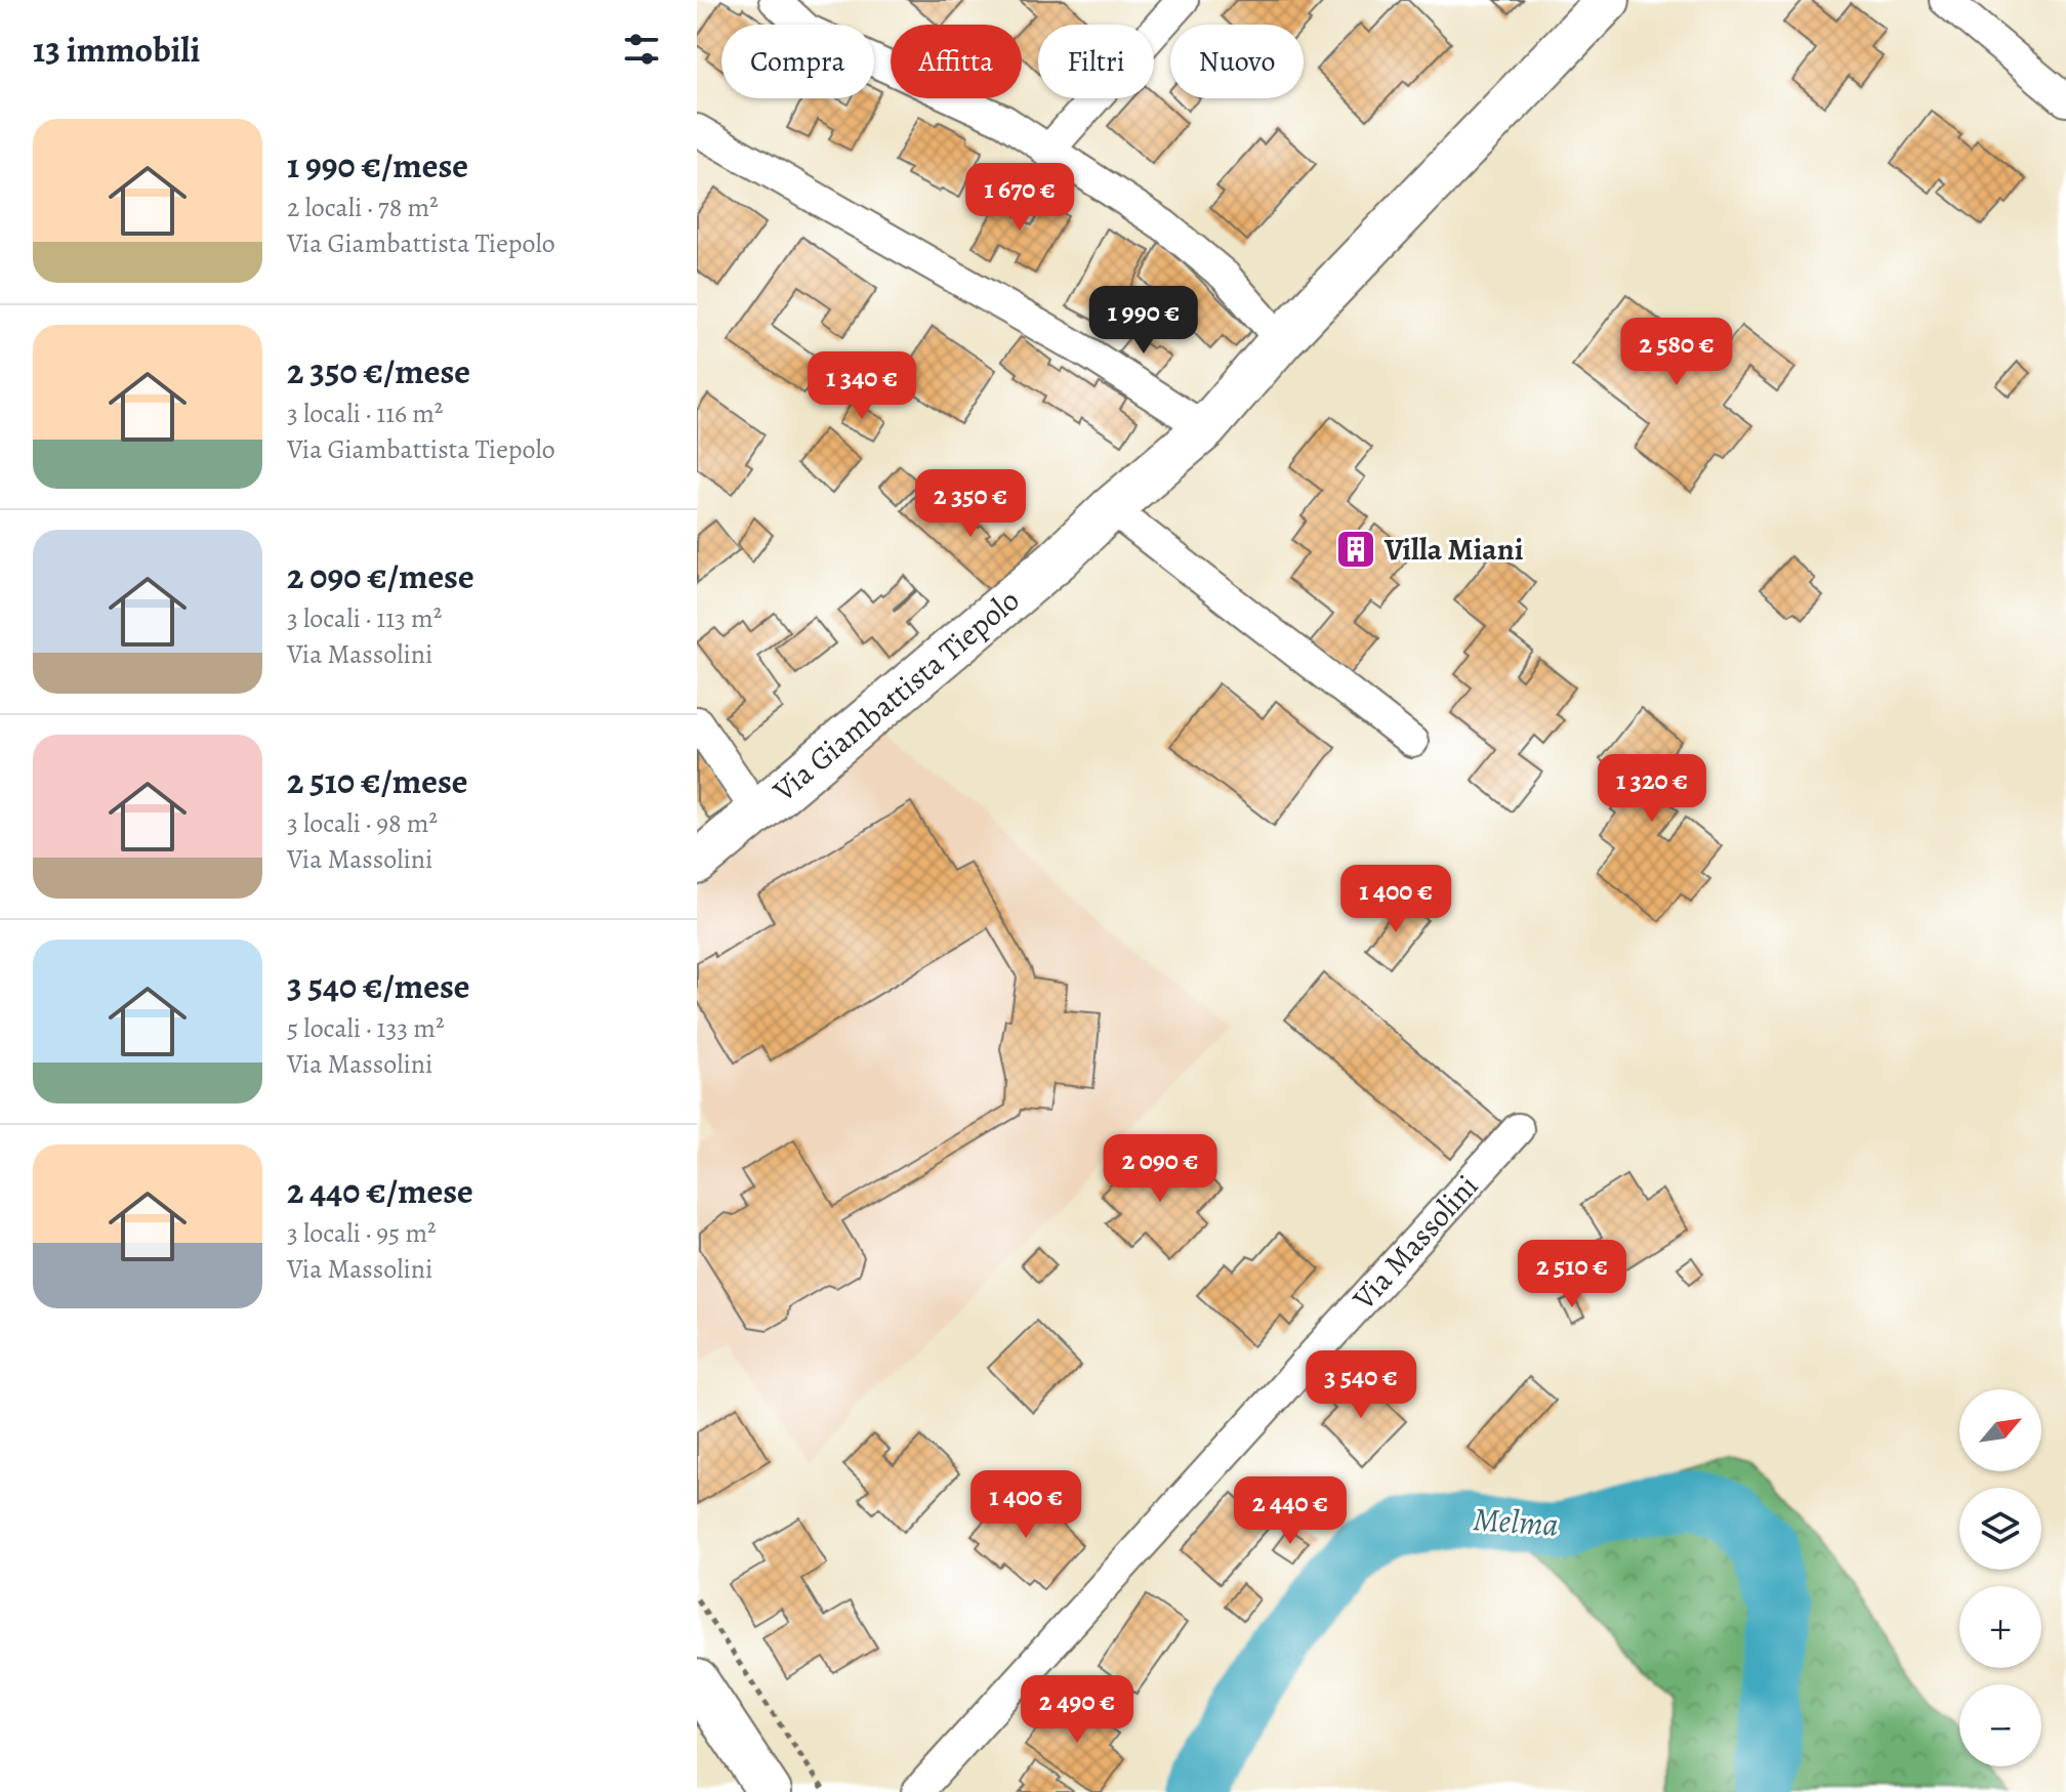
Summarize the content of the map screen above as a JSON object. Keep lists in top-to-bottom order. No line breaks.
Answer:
{"streets":{"street":["Via Giambattista Tiepolo","Via Massolini"]},"water":["Melma"],"places":{"building":["Villa Miani"]},"north":"top right","page":{"heading":"13 immobili","chip":["Compra","Affitta","Filtri","Nuovo"],"list":[{"name":"1 990 €/mese","note":"2 locali · 78 m² · Via Giambattista Tiepolo"},{"name":"2 350 €/mese","note":"3 locali · 116 m² · Via Giambattista Tiepolo"},{"name":"2 090 €/mese","note":"3 locali · 113 m² · Via Massolini"},{"name":"2 510 €/mese","note":"3 locali · 98 m² · Via Massolini"},{"name":"3 540 €/mese","note":"5 locali · 133 m² · Via Massolini"},{"name":"2 440 €/mese","note":"3 locali · 95 m² · Via Massolini"}],"price":["1 670 €","1 990 €","2 580 €","1 340 €","2 350 €","1 320 €","1 400 €","2 090 €","2 510 €","3 540 €","1 400 €","2 440 €","2 490 €"],"map_buttons":["+","−"]}}
